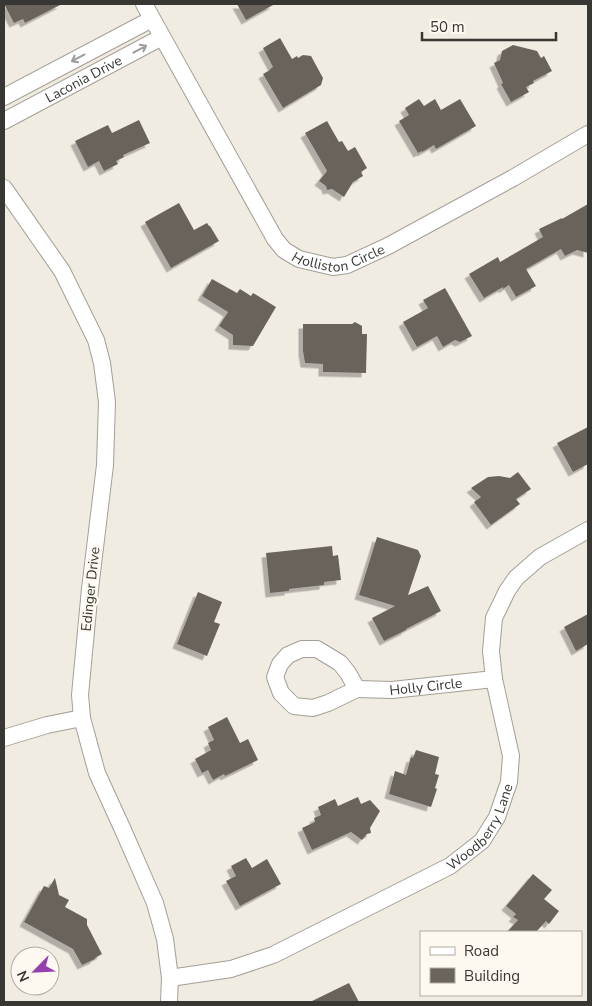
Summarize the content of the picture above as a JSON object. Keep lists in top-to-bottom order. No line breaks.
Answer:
{"streets":{"street":["Laconia Drive","Holliston Circle","Edinger Drive","Holly Circle","Woodberry Lane"]},"crossings":[["Laconia Drive","Holliston Circle"],["Edinger Drive","Woodberry Lane"],["Holly Circle","Woodberry Lane"]],"legend":["Road","Building"],"scale_bar":"50 m","north":"bottom left"}
